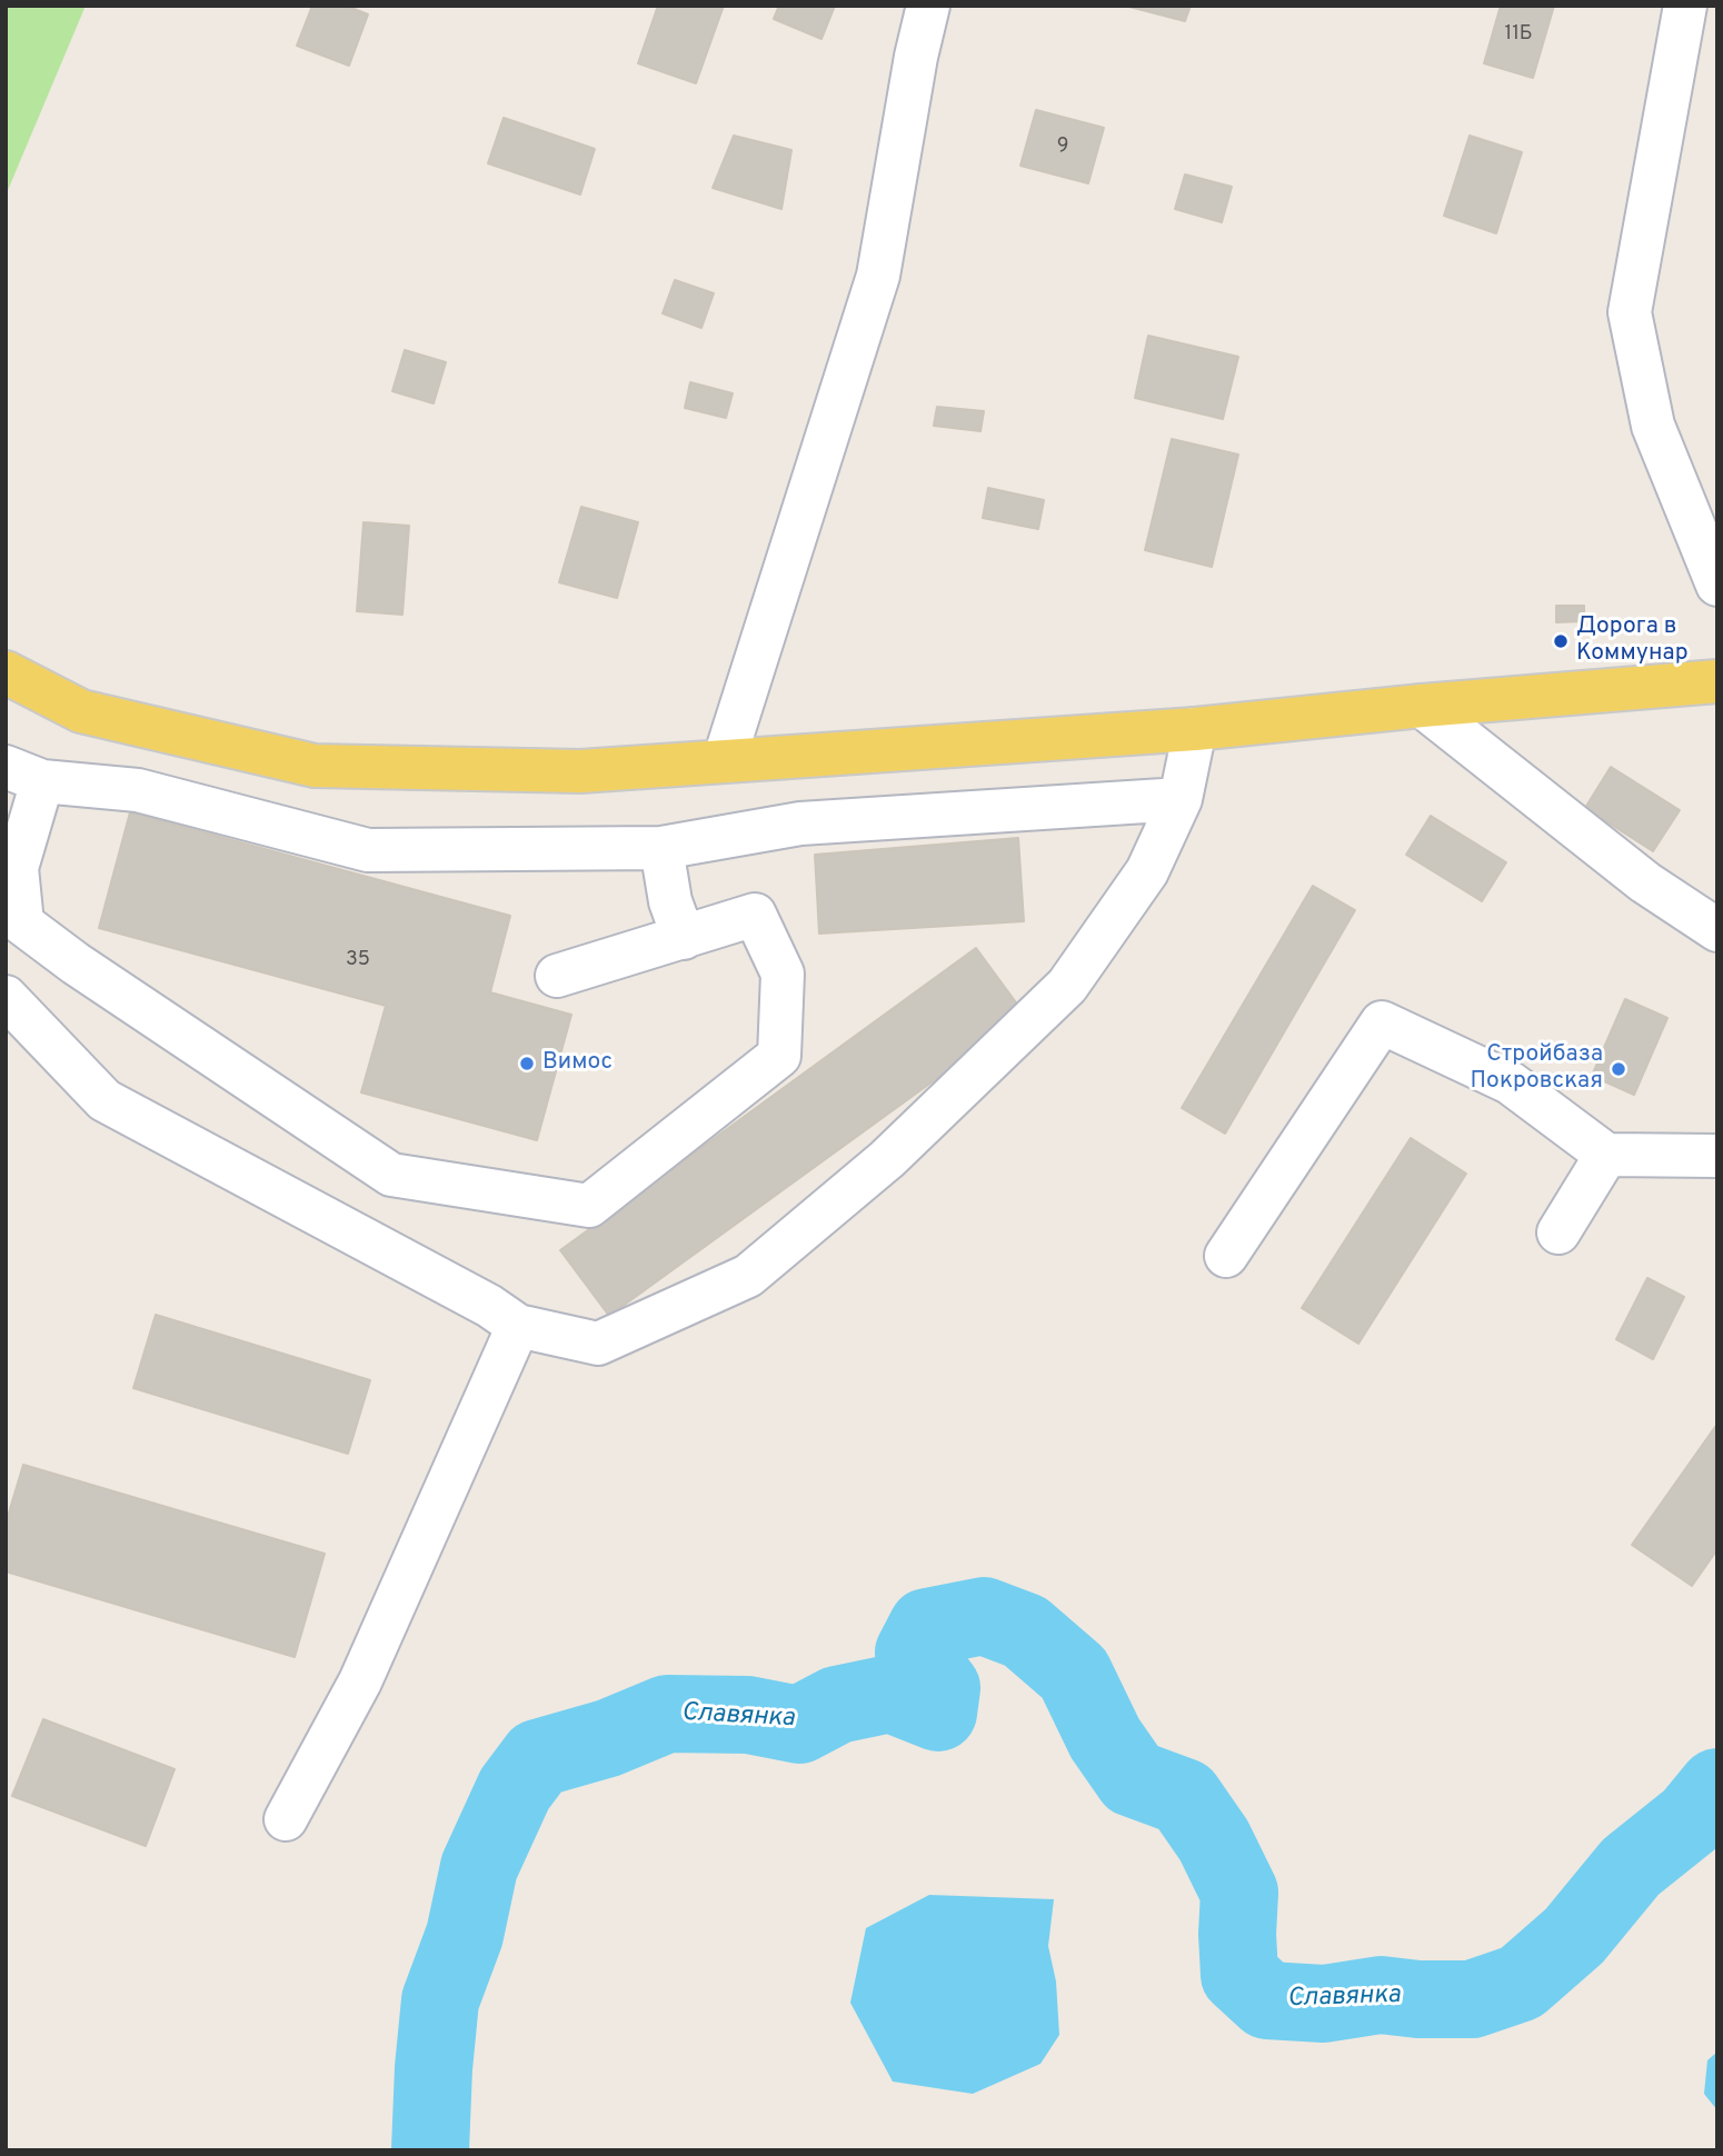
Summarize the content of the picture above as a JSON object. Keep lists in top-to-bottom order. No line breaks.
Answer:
{"water":["Славянка"],"places":["Дорога в Коммунар","Вимос","Стройбаза Покровская"],"house_numbers":["11Б","9","35"]}
